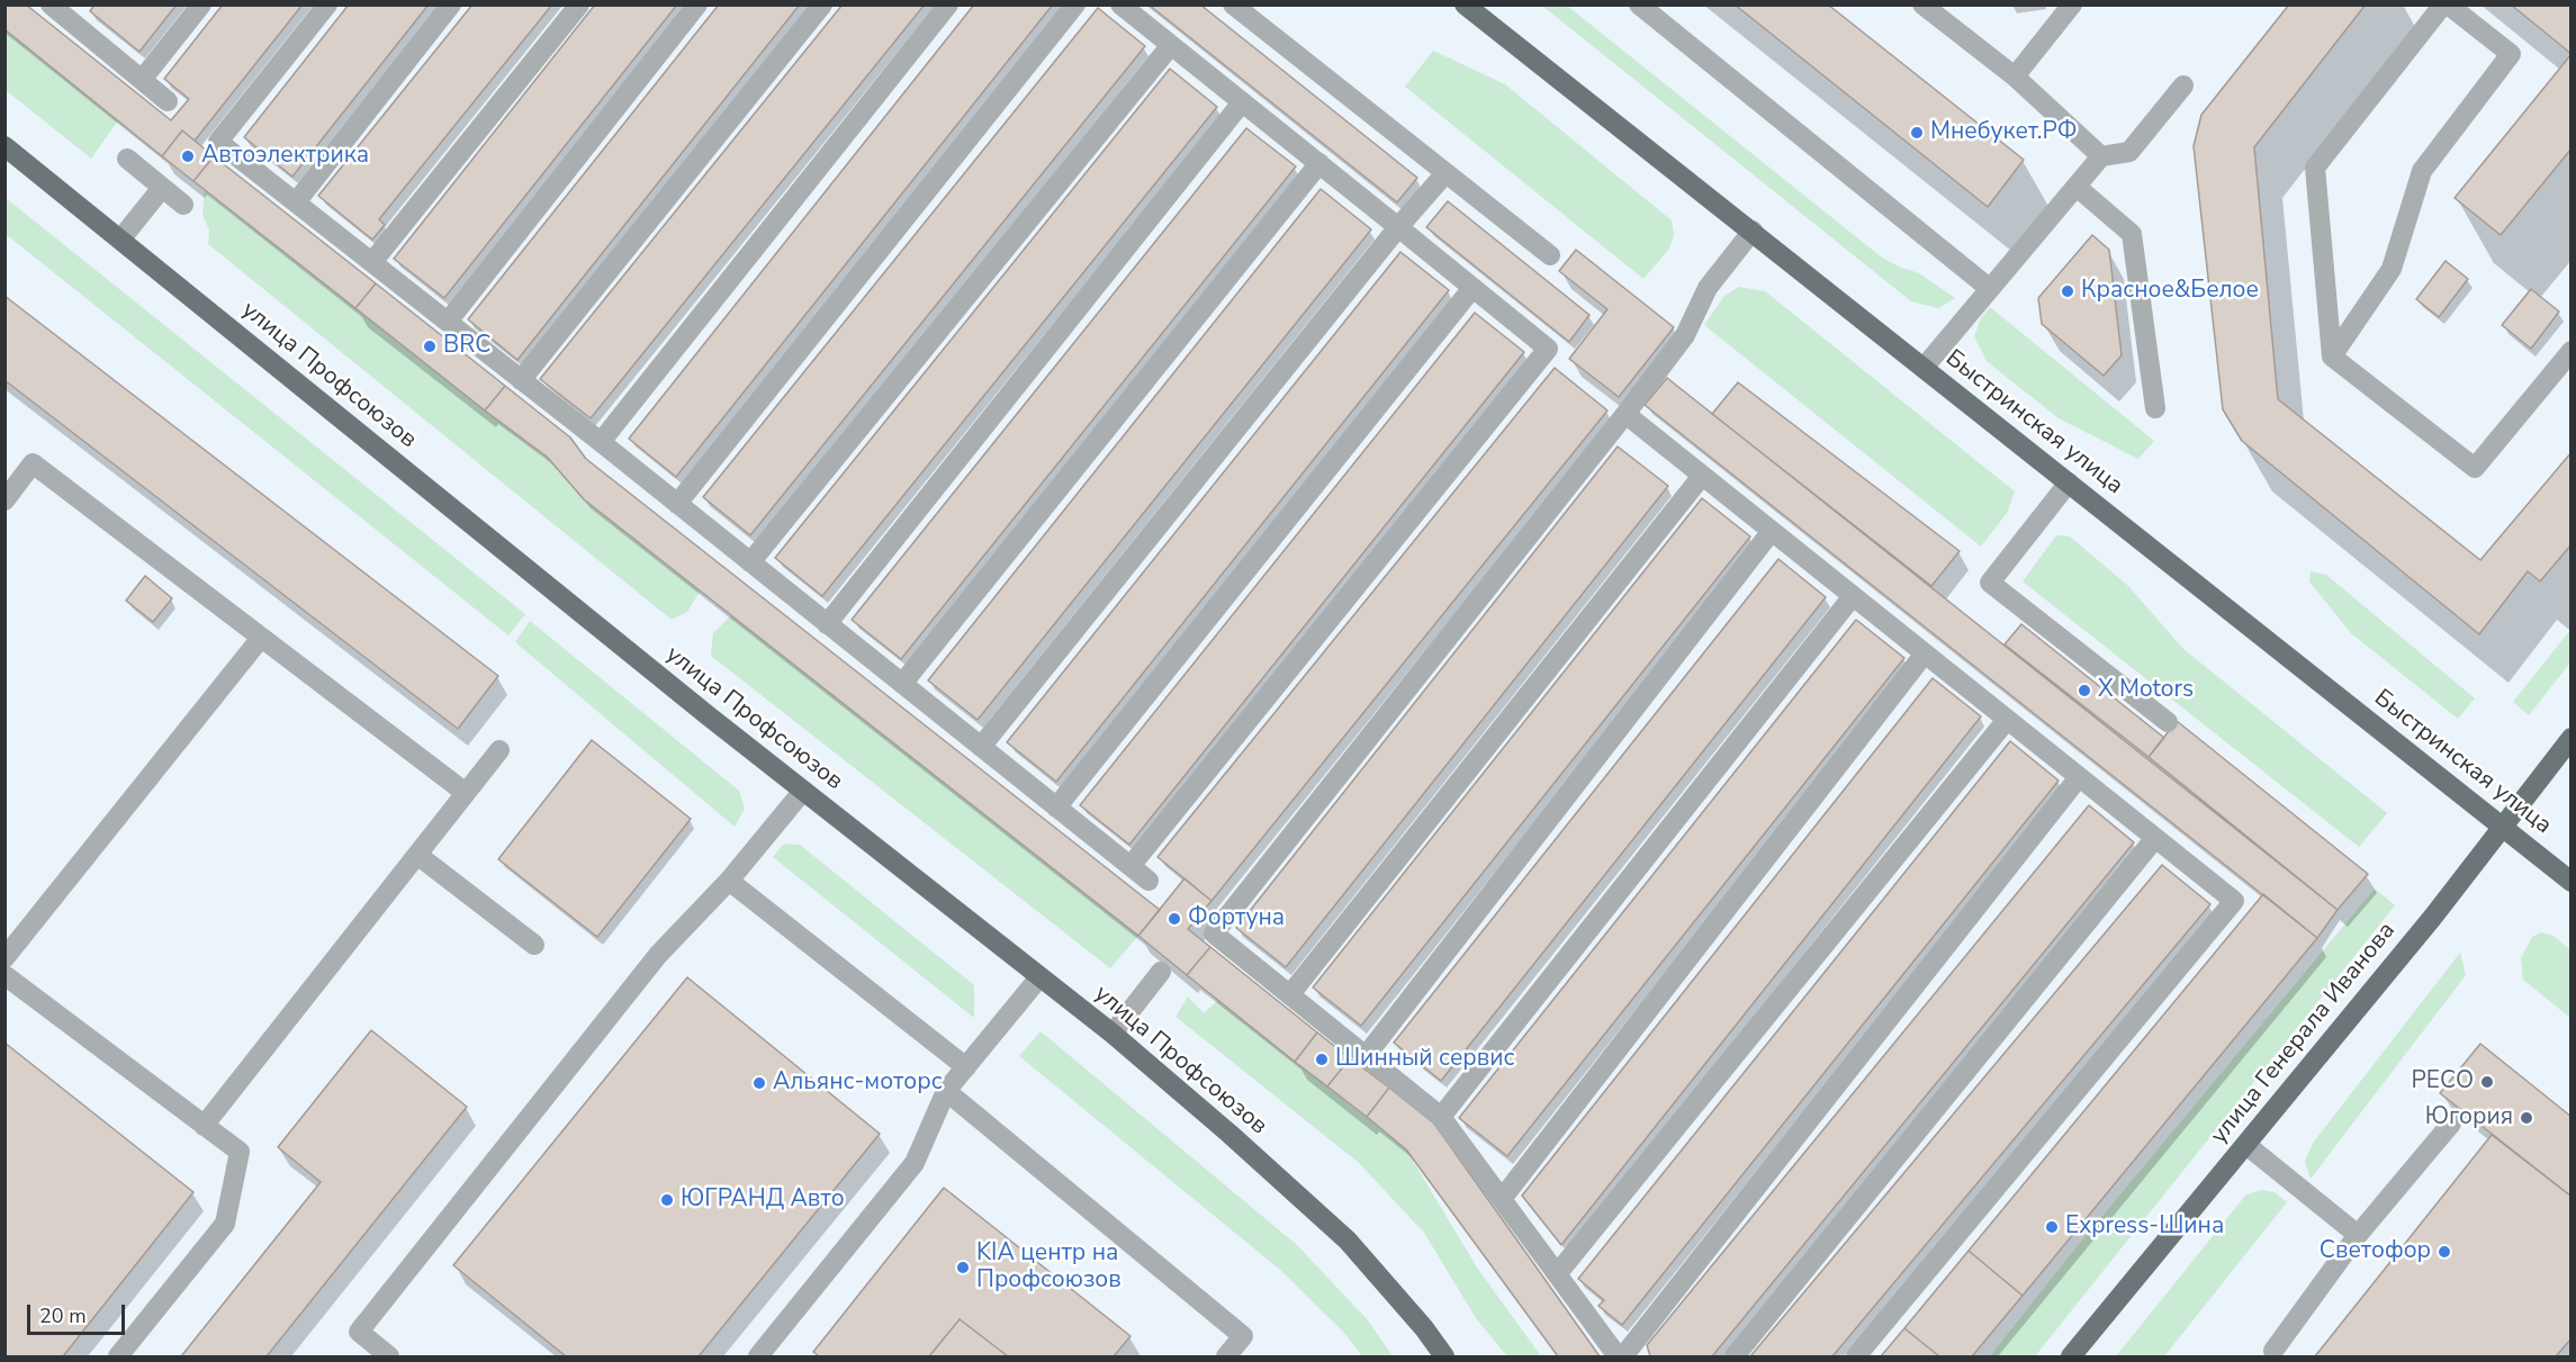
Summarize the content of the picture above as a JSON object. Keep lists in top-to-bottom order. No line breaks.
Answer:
{"streets":{"main road":["улица Профсоюзов","Быстринская улица","улица Генерала Иванова"]},"crossings":[["Быстринская улица","улица Генерала Иванова"]],"places":["Мнебукет.РФ","Автоэлектрика","Красное&Белое","BRC","X Motors","Фортуна","Шинный сервис","РЕСО","Альянс-моторс","Югория","ЮГРАНД Авто","Express-Шина","Светофор","KIA центр на Профсоюзов"],"scale_bar":"20 m"}
